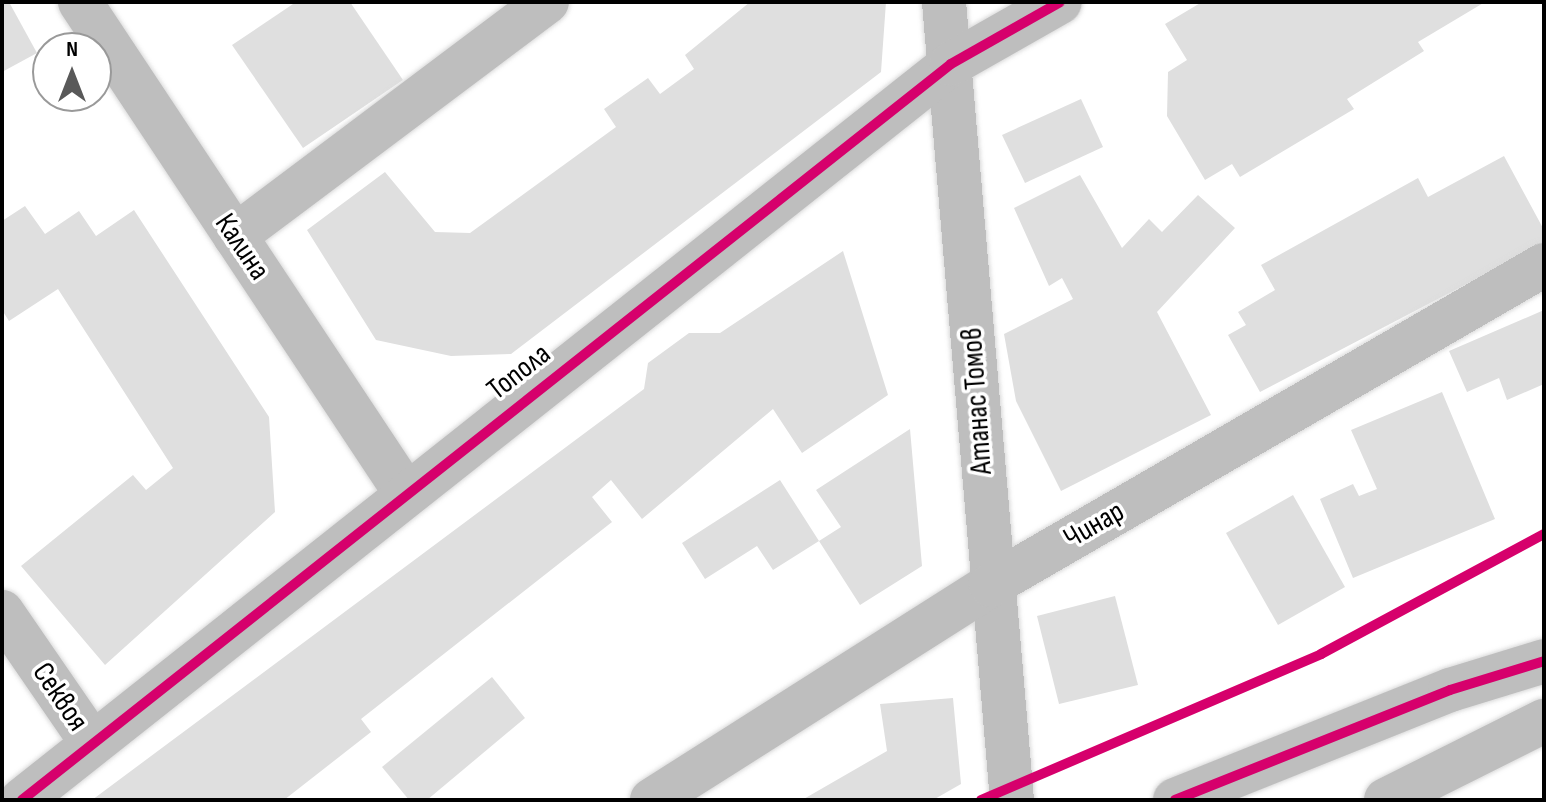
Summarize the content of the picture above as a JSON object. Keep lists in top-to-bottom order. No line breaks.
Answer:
{"streets":{"main road":["Калина","Топола","Атанас Томов","Чинар","Секвоя"]},"crossings":[["Калина","Топола"],["Топола","Атанас Томов"],["Топола","Секвоя"],["Атанас Томов","Чинар"]],"north":"top"}
